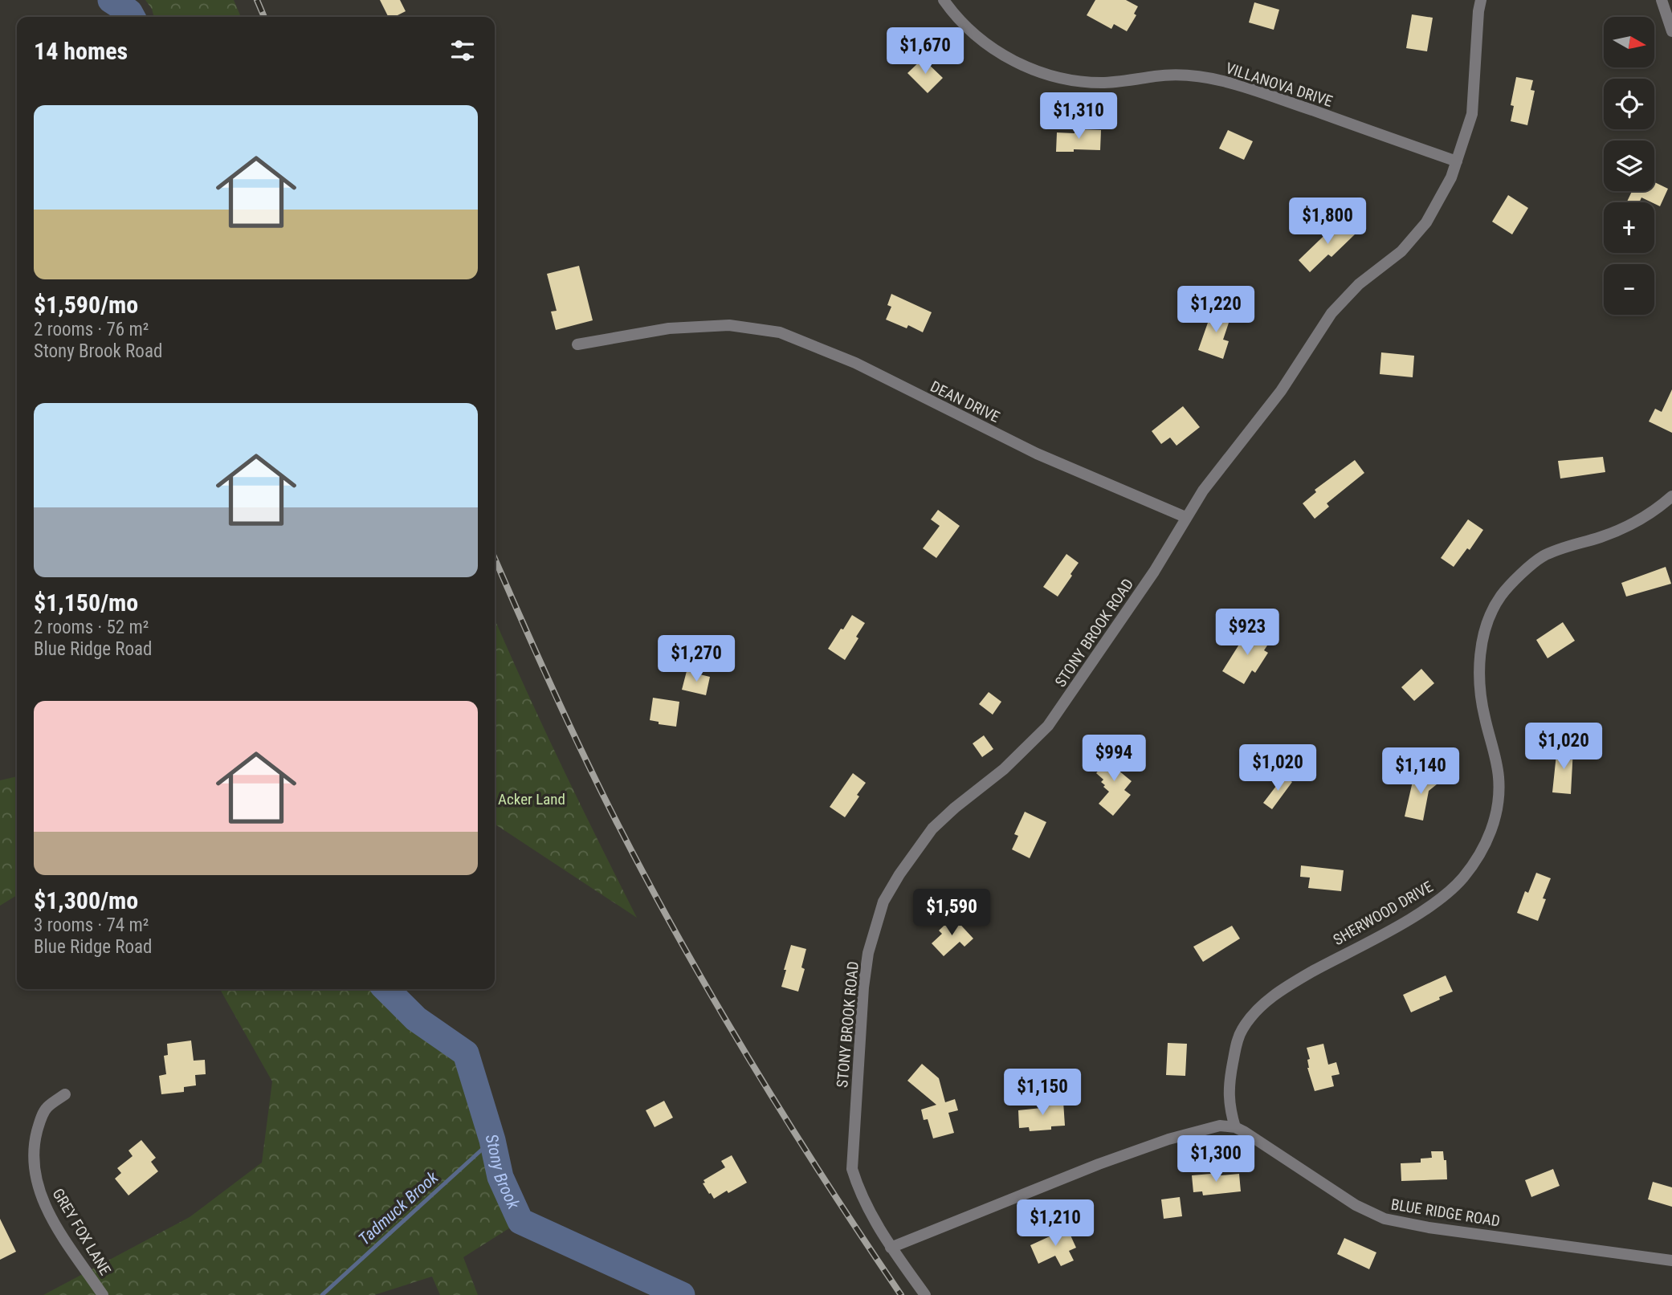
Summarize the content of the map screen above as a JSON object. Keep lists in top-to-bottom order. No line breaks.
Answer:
{"streets":{"street":["VILLANOVA DRIVE","DEAN DRIVE","STONY BROOK ROAD","SHERWOOD DRIVE","BLUE RIDGE ROAD","GREY FOX LANE"]},"crossings":[["VILLANOVA DRIVE","STONY BROOK ROAD"],["DEAN DRIVE","STONY BROOK ROAD"],["SHERWOOD DRIVE","BLUE RIDGE ROAD"]],"water":["Stony Brook","Tadmuck Brook"],"parks":["Acker Land"],"north":"right","page":{"map_buttons":["+","−"],"heading":"14 homes","price":["$1,670","$1,310","$1,800","$1,220","$923","$1,270","$1,020","$994","$1,020","$1,140","$1,590","$1,150","$1,300","$1,210"],"list":[{"name":"$1,590/mo","note":"2 rooms · 76 m² · Stony Brook Road"},{"name":"$1,150/mo","note":"2 rooms · 52 m² · Blue Ridge Road"},{"name":"$1,300/mo","note":"3 rooms · 74 m² · Blue Ridge Road"}]}}
